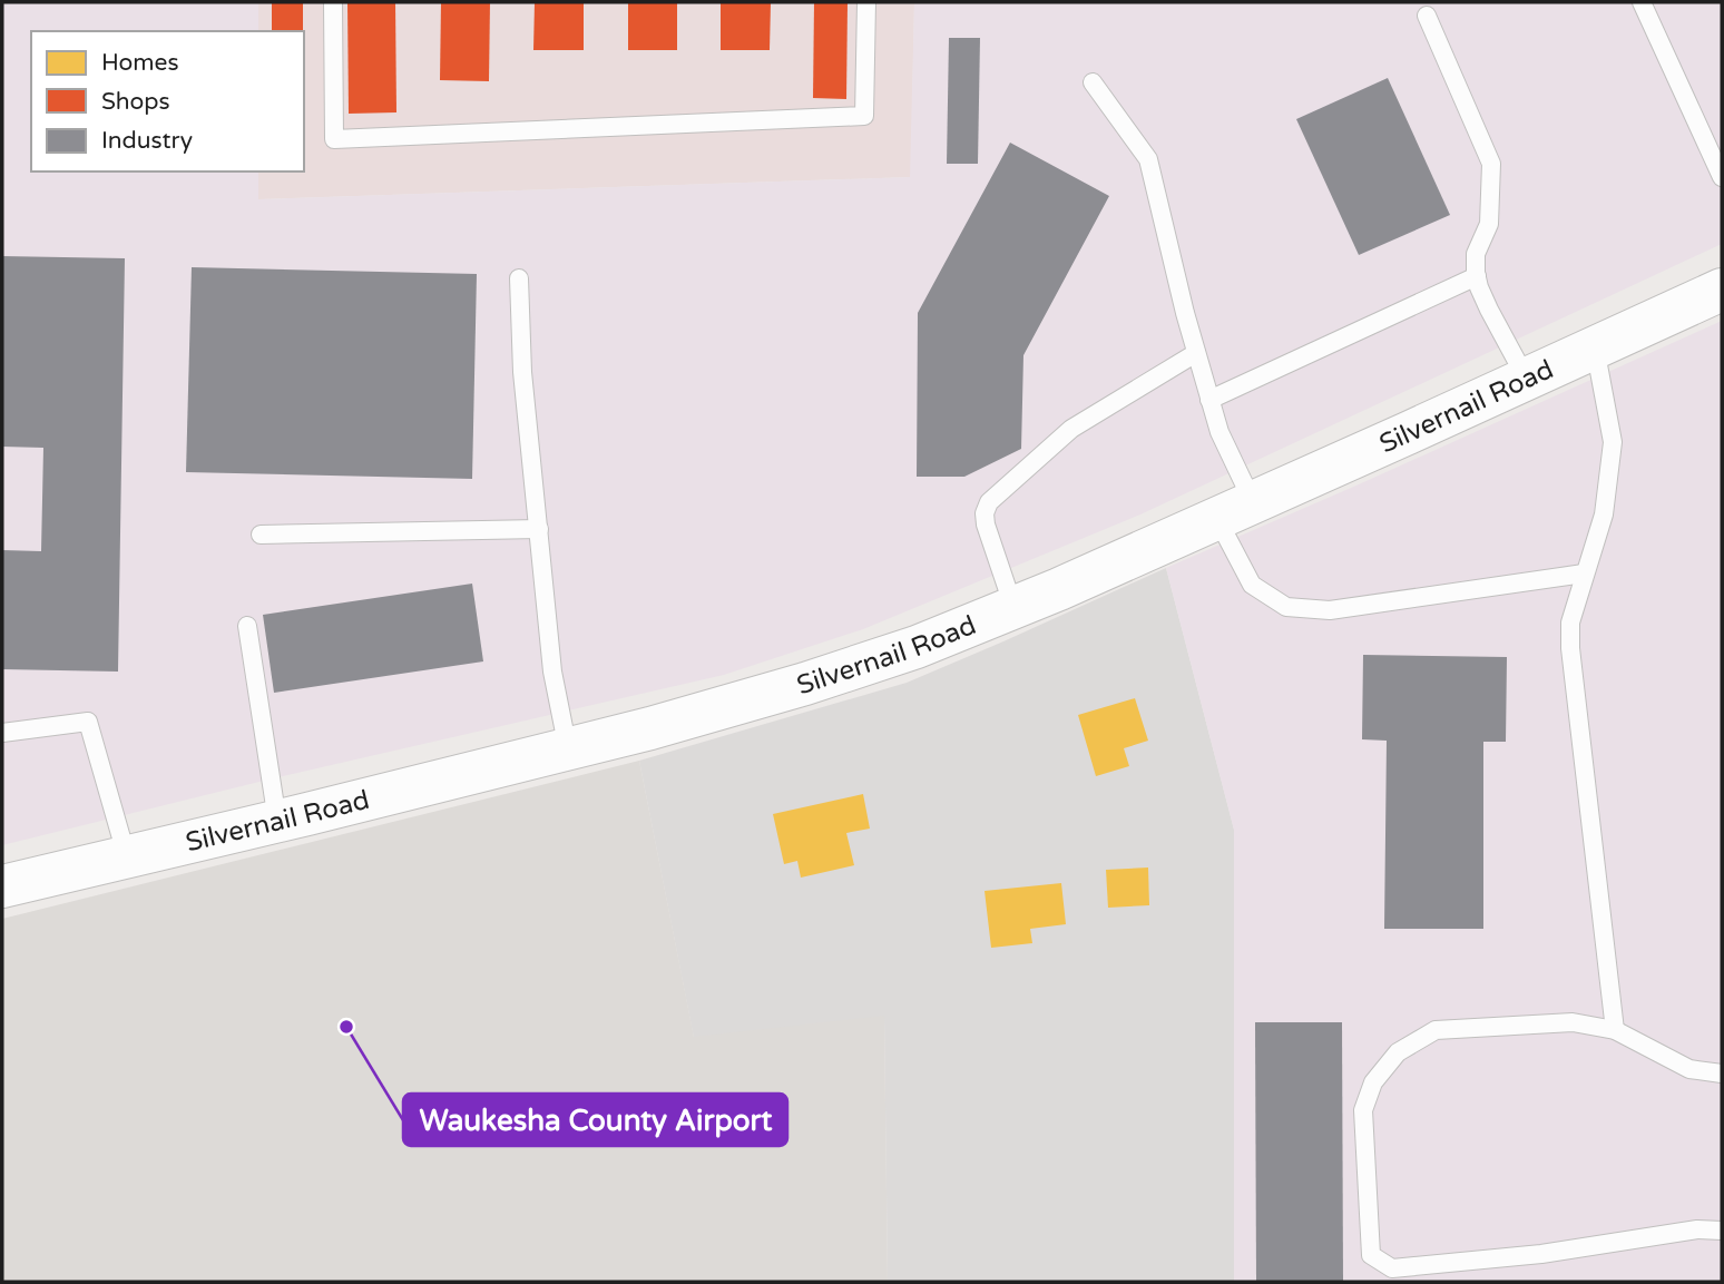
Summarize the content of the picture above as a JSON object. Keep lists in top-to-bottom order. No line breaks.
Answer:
{"streets":{"street":["Silvernail Road"]},"places":["Waukesha County Airport"],"legend":["Homes","Shops","Industry"]}
